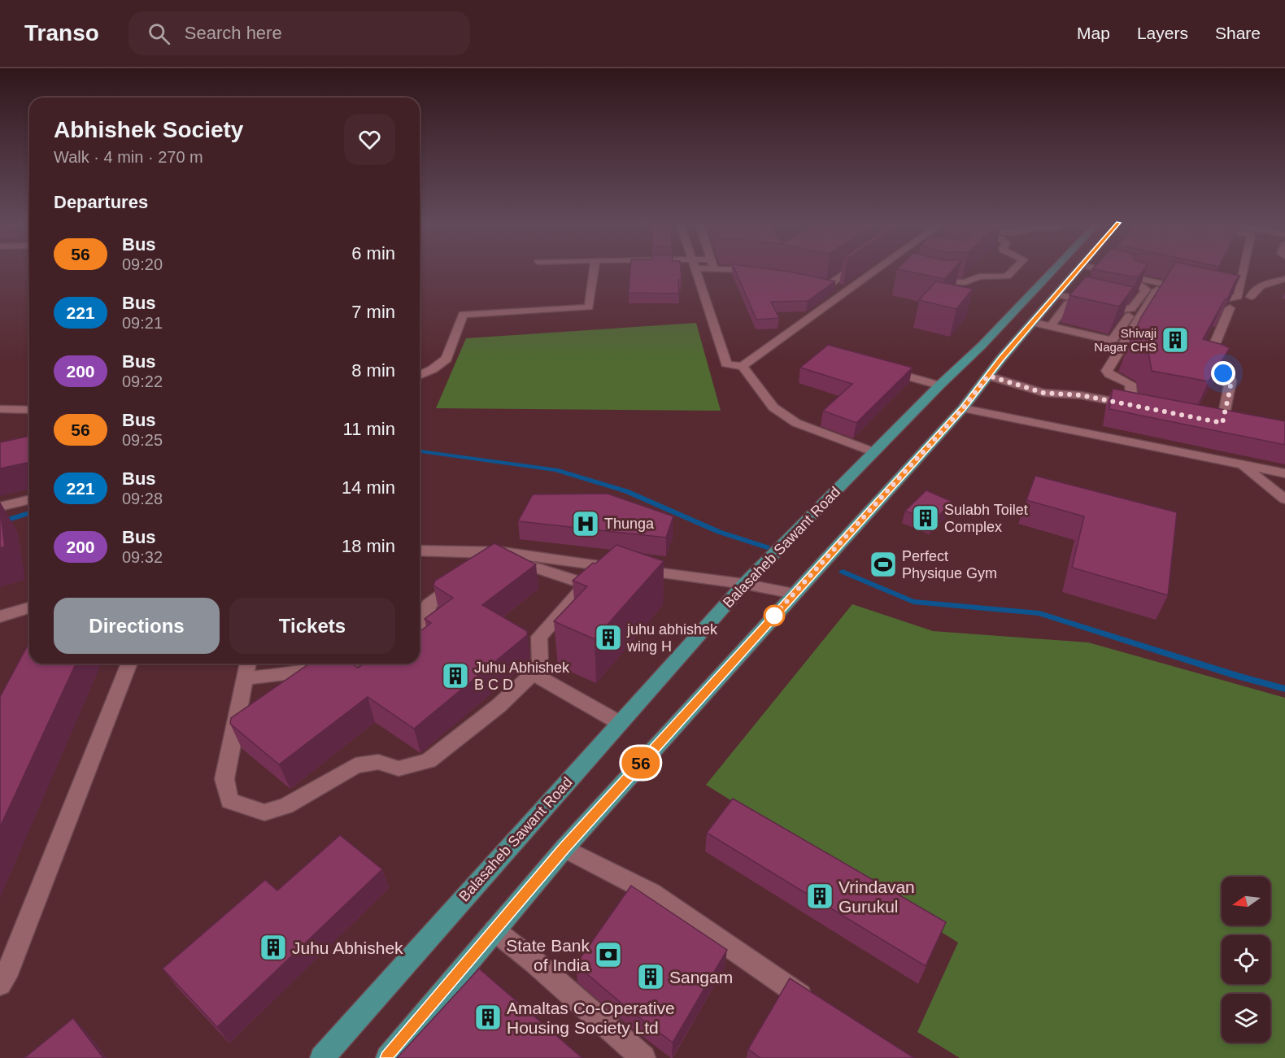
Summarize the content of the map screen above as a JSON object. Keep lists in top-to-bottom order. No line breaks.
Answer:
{"streets":{"main road":["Balasaheb Sawant Road"]},"places":{"building":["Shivaji Nagar CHS","Sulabh Toilet Complex","juhu abhishek wing H","Juhu Abhishek B C D","Vrindavan Gurukul","Juhu Abhishek","Sangam","Amaltas Co-Operative Housing Society Ltd"],"hospital":["Thunga"],"sports":["Perfect Physique Gym"],"bank":["State Bank of India"]},"lines":["bus line 56"],"north":"left","page":{"header":"Transo","search":"Search here","nav":["Map","Layers","Share"],"on_map":"56","heading":[["Abhishek Society","Walk · 4 min · 270 m"],"Departures"],"list":[{"mark":"56","name":"Bus","note":"09:20","value":"6 min"},{"mark":"221","name":"Bus","note":"09:21","value":"7 min"},{"mark":"200","name":"Bus","note":"09:22","value":"8 min"},{"mark":"56","name":"Bus","note":"09:25","value":"11 min"},{"mark":"221","name":"Bus","note":"09:28","value":"14 min"},{"mark":"200","name":"Bus","note":"09:32","value":"18 min"}],"buttons":["Directions","Tickets"]}}
